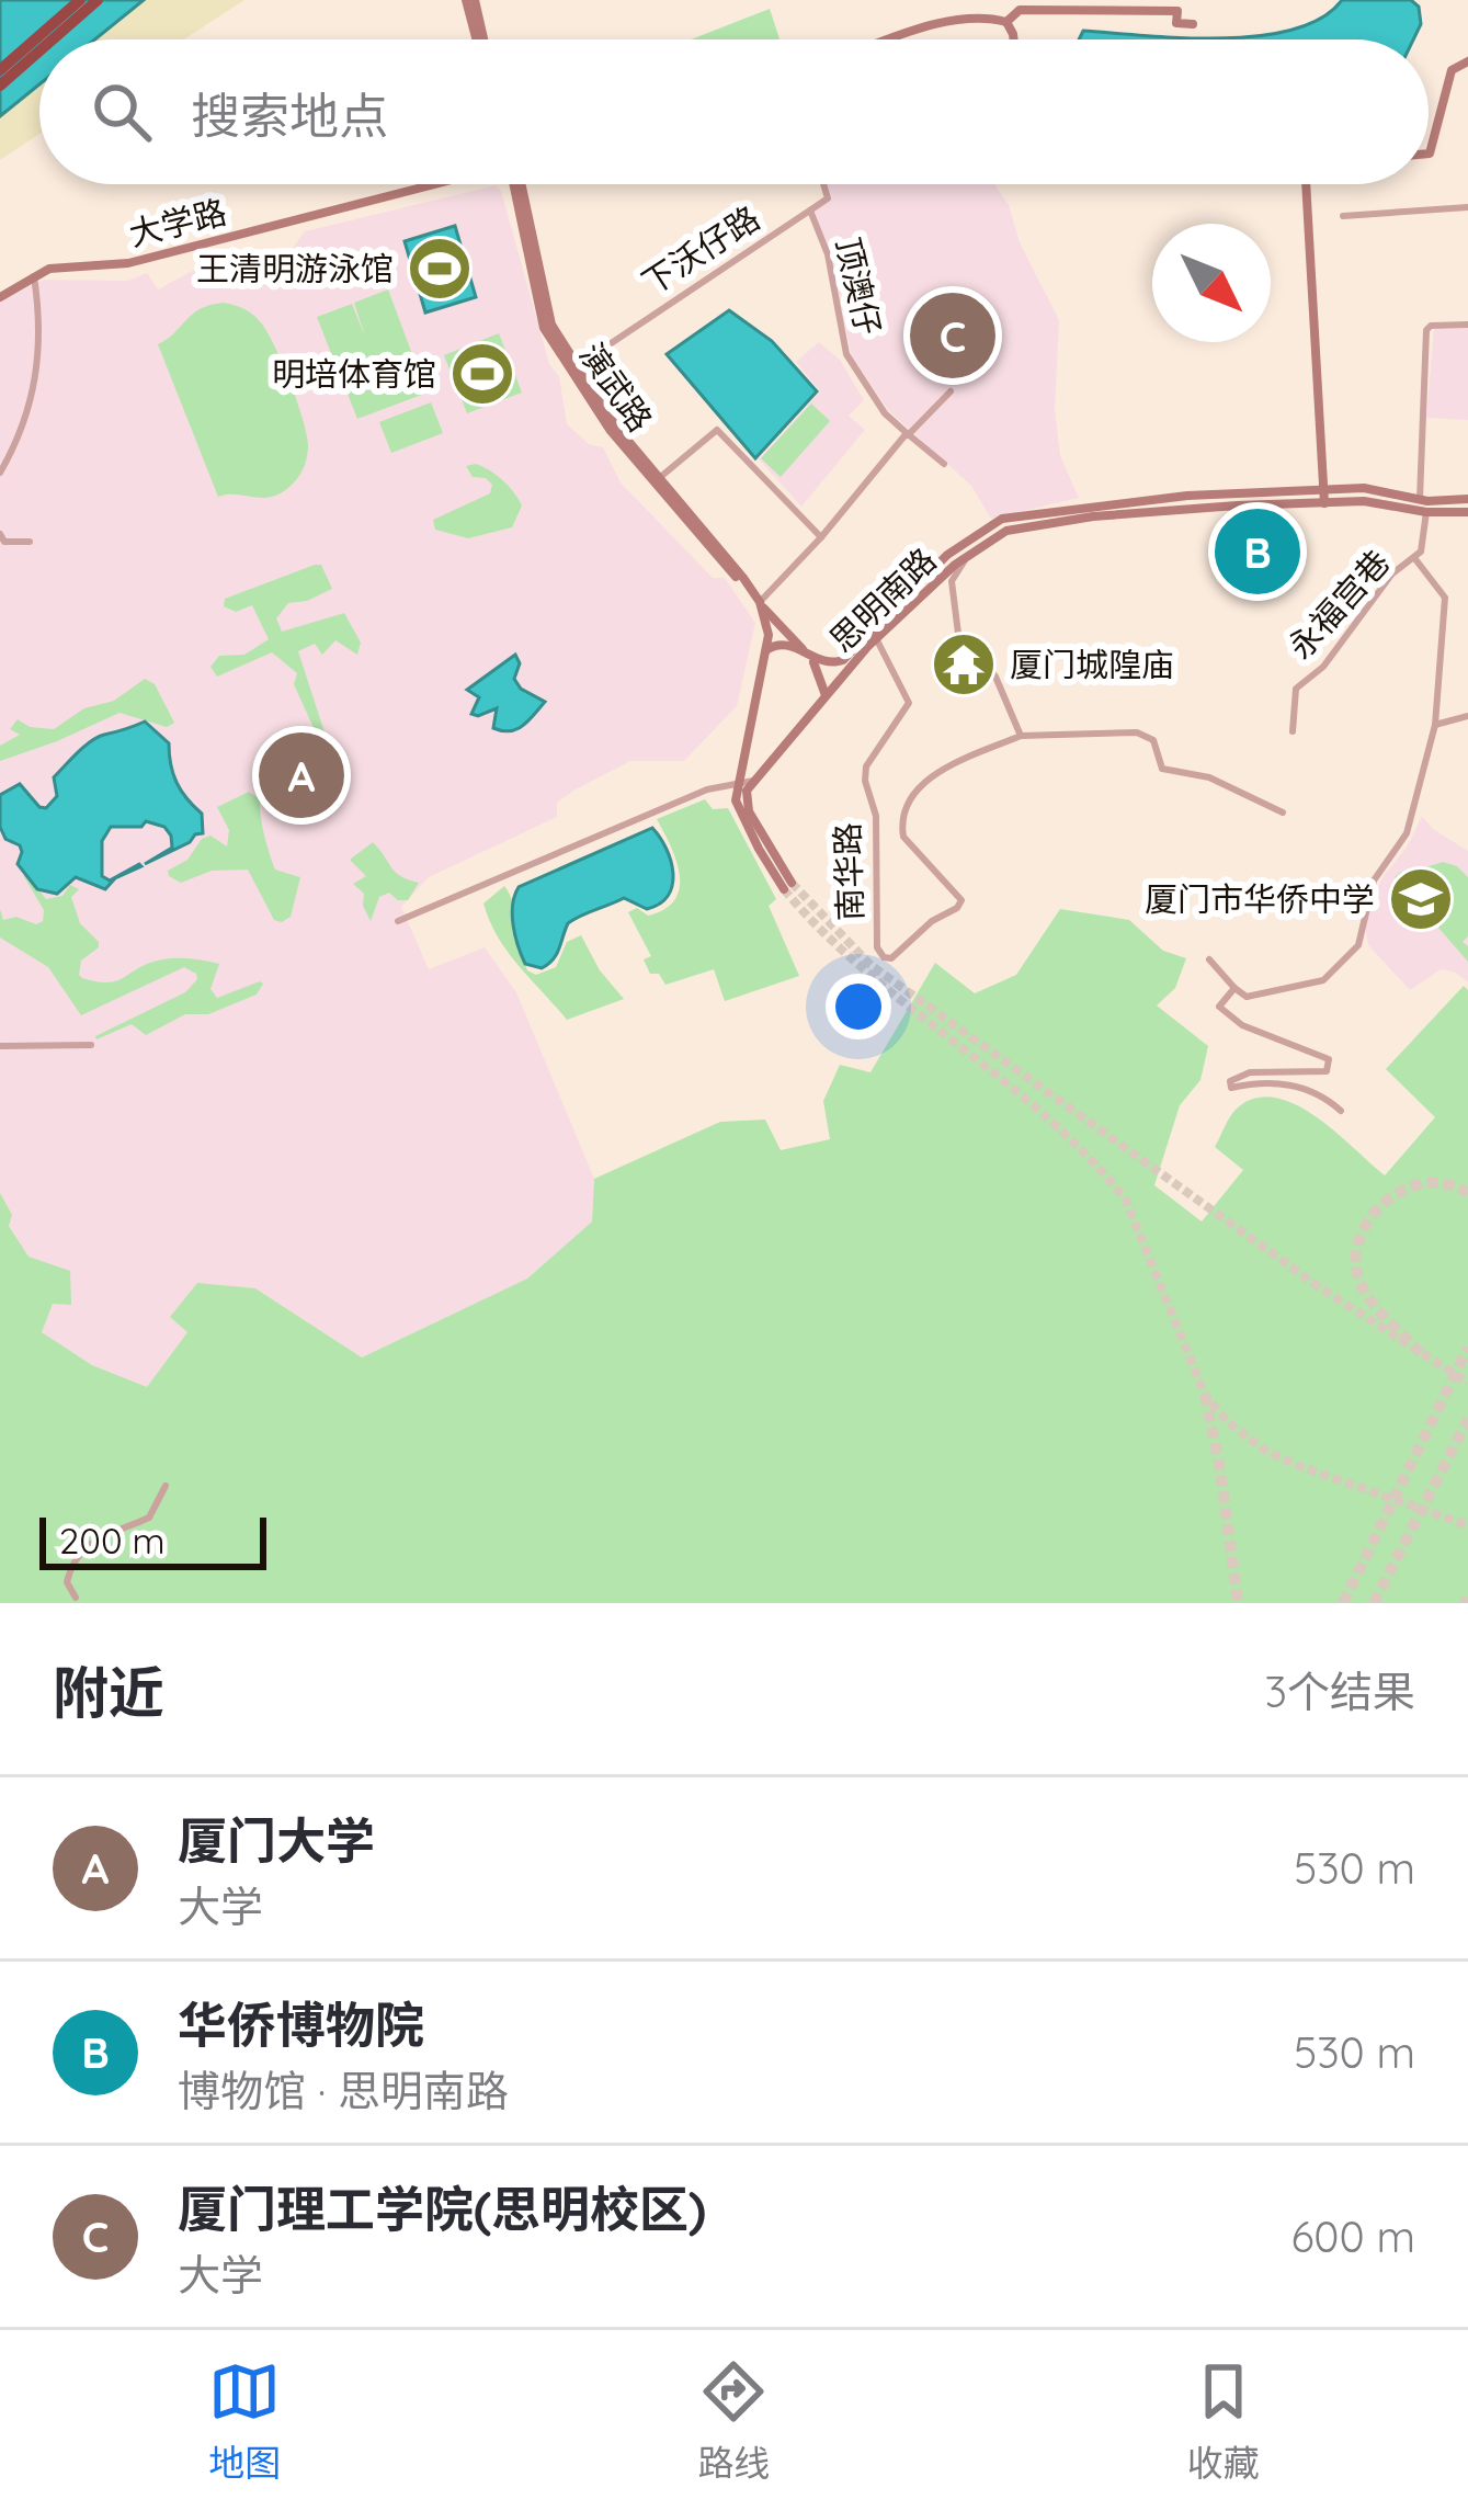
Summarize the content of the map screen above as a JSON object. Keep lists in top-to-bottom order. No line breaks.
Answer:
{"streets":{"main road":["大学路","演武路","思明南路"],"street":["下沃仔路","顶澳仔","永福宫巷","南华路"]},"crossings":[["下沃仔路","顶澳仔"],["下沃仔路","演武路"],["演武路","思明南路"],["思明南路","永福宫巷"],["思明南路","南华路"]],"places":{"sports":["王清明游泳馆","明培体育馆"],"temple":["厦门城隍庙"],"school or university":["厦门市华侨中学"]},"scale_bar":"200 m","north":"bottom right","page":{"search":"搜索地点","pins":["C","B","A"],"scale":"200 m","heading":["附近","3个结果"],"list":[{"mark":"A","name":"厦门大学","note":"大学","value":"530 m"},{"mark":"B","name":"华侨博物院","note":"博物馆 · 思明南路","value":"530 m"},{"mark":"C","name":"厦门理工学院(思明校区)","note":"大学","value":"600 m"}],"nav":["地图","路线","收藏"]}}
